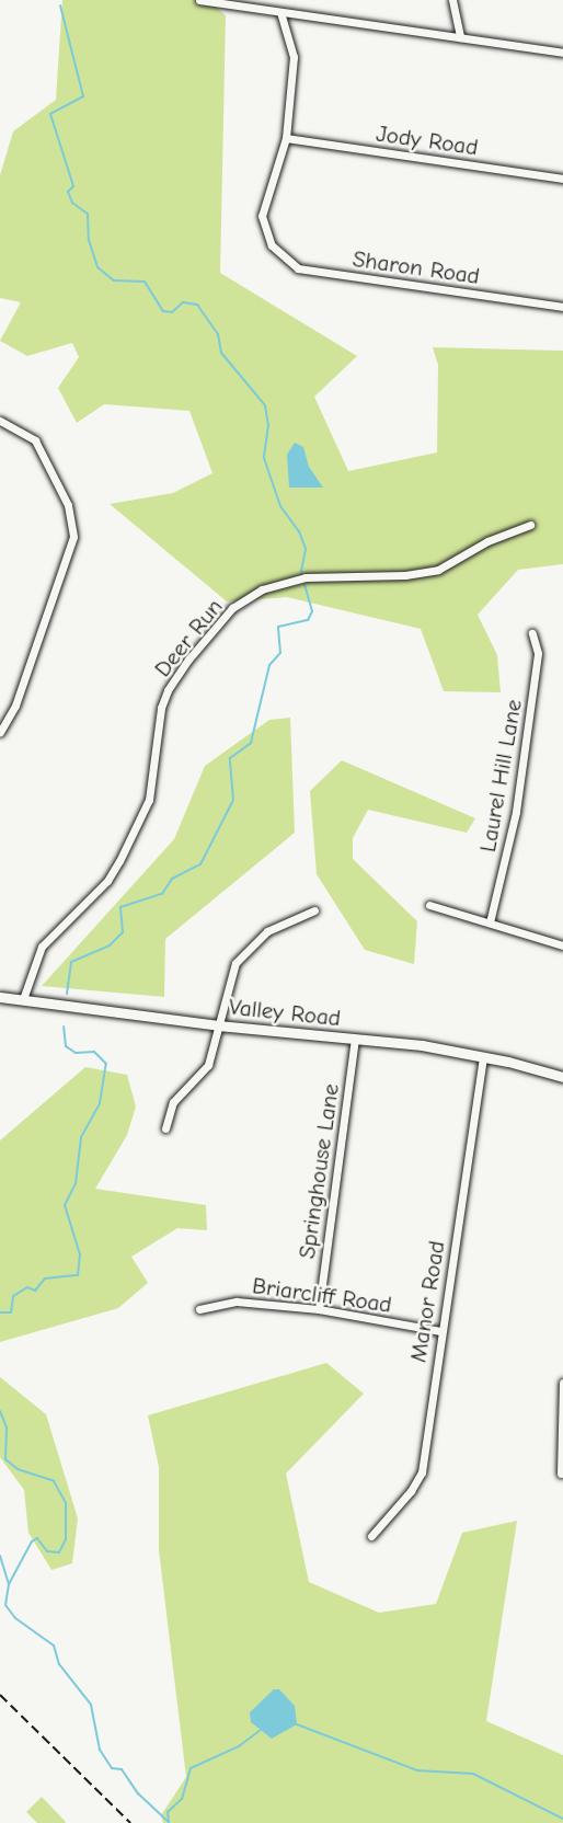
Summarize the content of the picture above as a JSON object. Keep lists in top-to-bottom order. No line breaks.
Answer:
{"streets":{"main road":["Valley Road"],"street":["Jody Road","Sharon Road","Deer Run","Laurel Hill Lane","Springhouse Lane","Briarcliff Road","Manor Road"]},"crossings":[["Jody Road","Sharon Road"],["Deer Run","Valley Road"],["Valley Road","Springhouse Lane"],["Valley Road","Manor Road"],["Springhouse Lane","Briarcliff Road"],["Briarcliff Road","Manor Road"]]}
